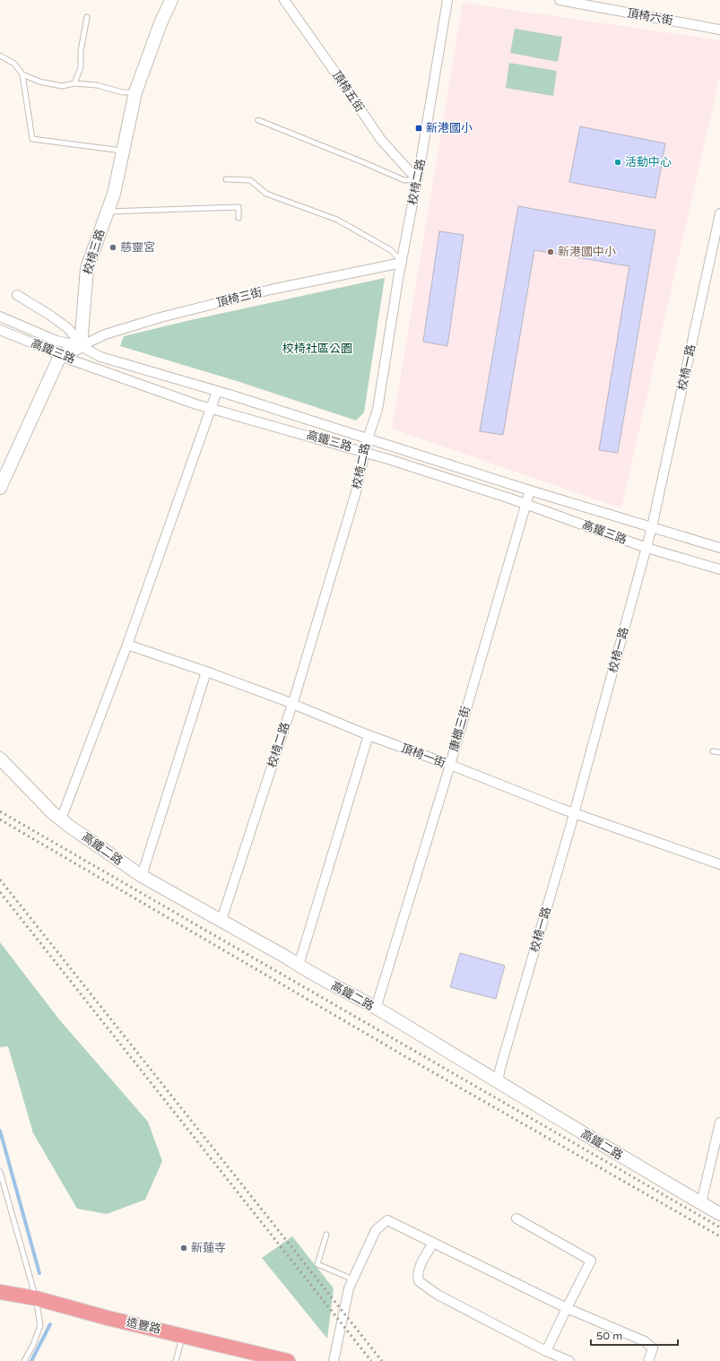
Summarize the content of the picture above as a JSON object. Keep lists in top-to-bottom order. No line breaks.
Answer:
{"streets":{"main road":["造豐路"],"street":["頂椅六街","頂椅五街","校椅二路","校椅三路","頂椅三街","高鐵三路","校椅一路","康榔三街","頂椅一街","高鐵二路"]},"crossings":[["頂椅五街","校椅二路"],["校椅二路","頂椅三街"],["校椅二路","高鐵三路"],["校椅二路","頂椅一街"],["校椅二路","高鐵二路"],["校椅三路","頂椅三街"],["校椅三路","高鐵三路"],["頂椅三街","高鐵三路"],["高鐵三路","校椅一路"],["高鐵三路","康榔三街"],["校椅一路","頂椅一街"],["校椅一路","高鐵二路"],["康榔三街","頂椅一街"],["康榔三街","高鐵二路"]],"parks":["校椅社區公園"],"places":{"transit":["新港國小"],"other":["活動中心","慈靈宮","新港國中小","新蓮寺"]},"scale_bar":"50 m"}
